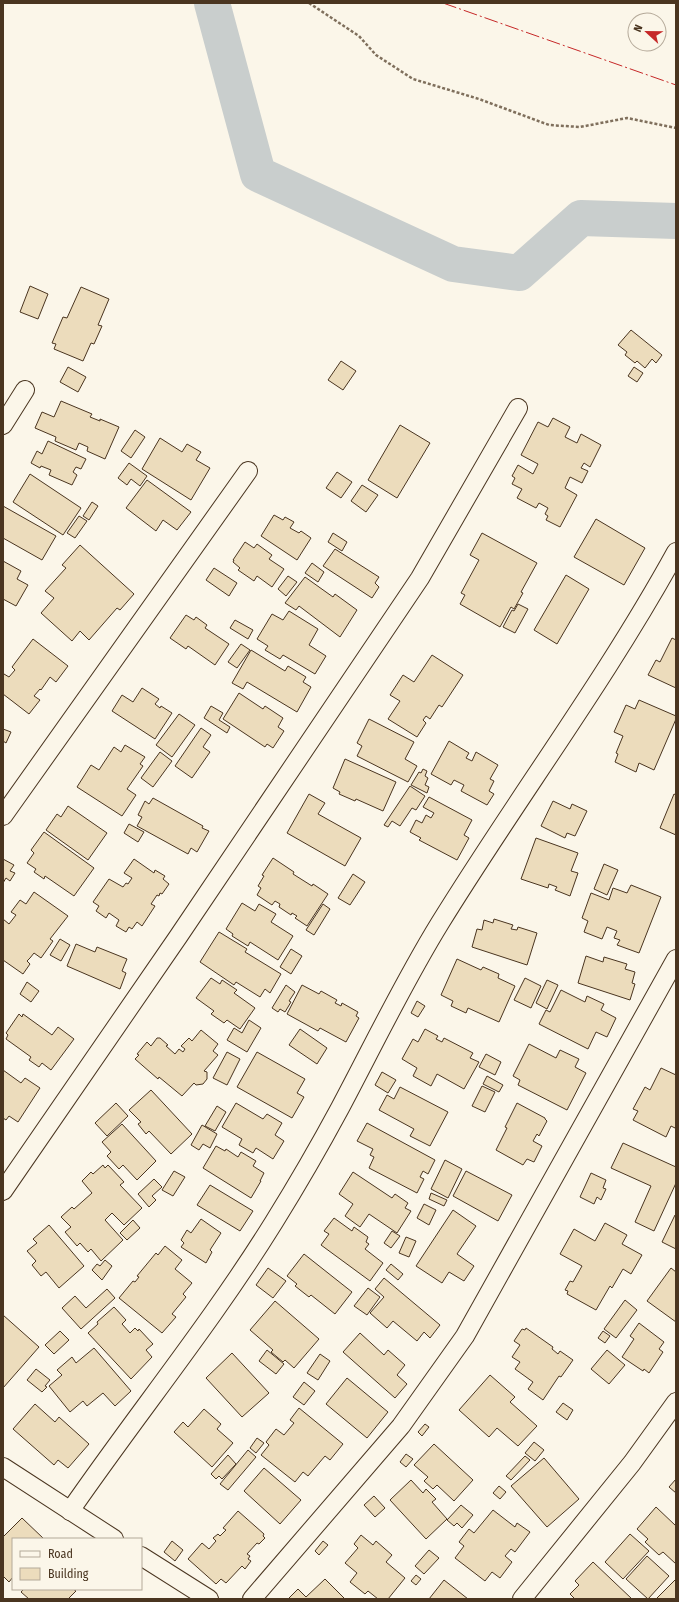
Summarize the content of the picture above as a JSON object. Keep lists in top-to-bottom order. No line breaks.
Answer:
{"legend":["Road","Building"],"north":"left"}
